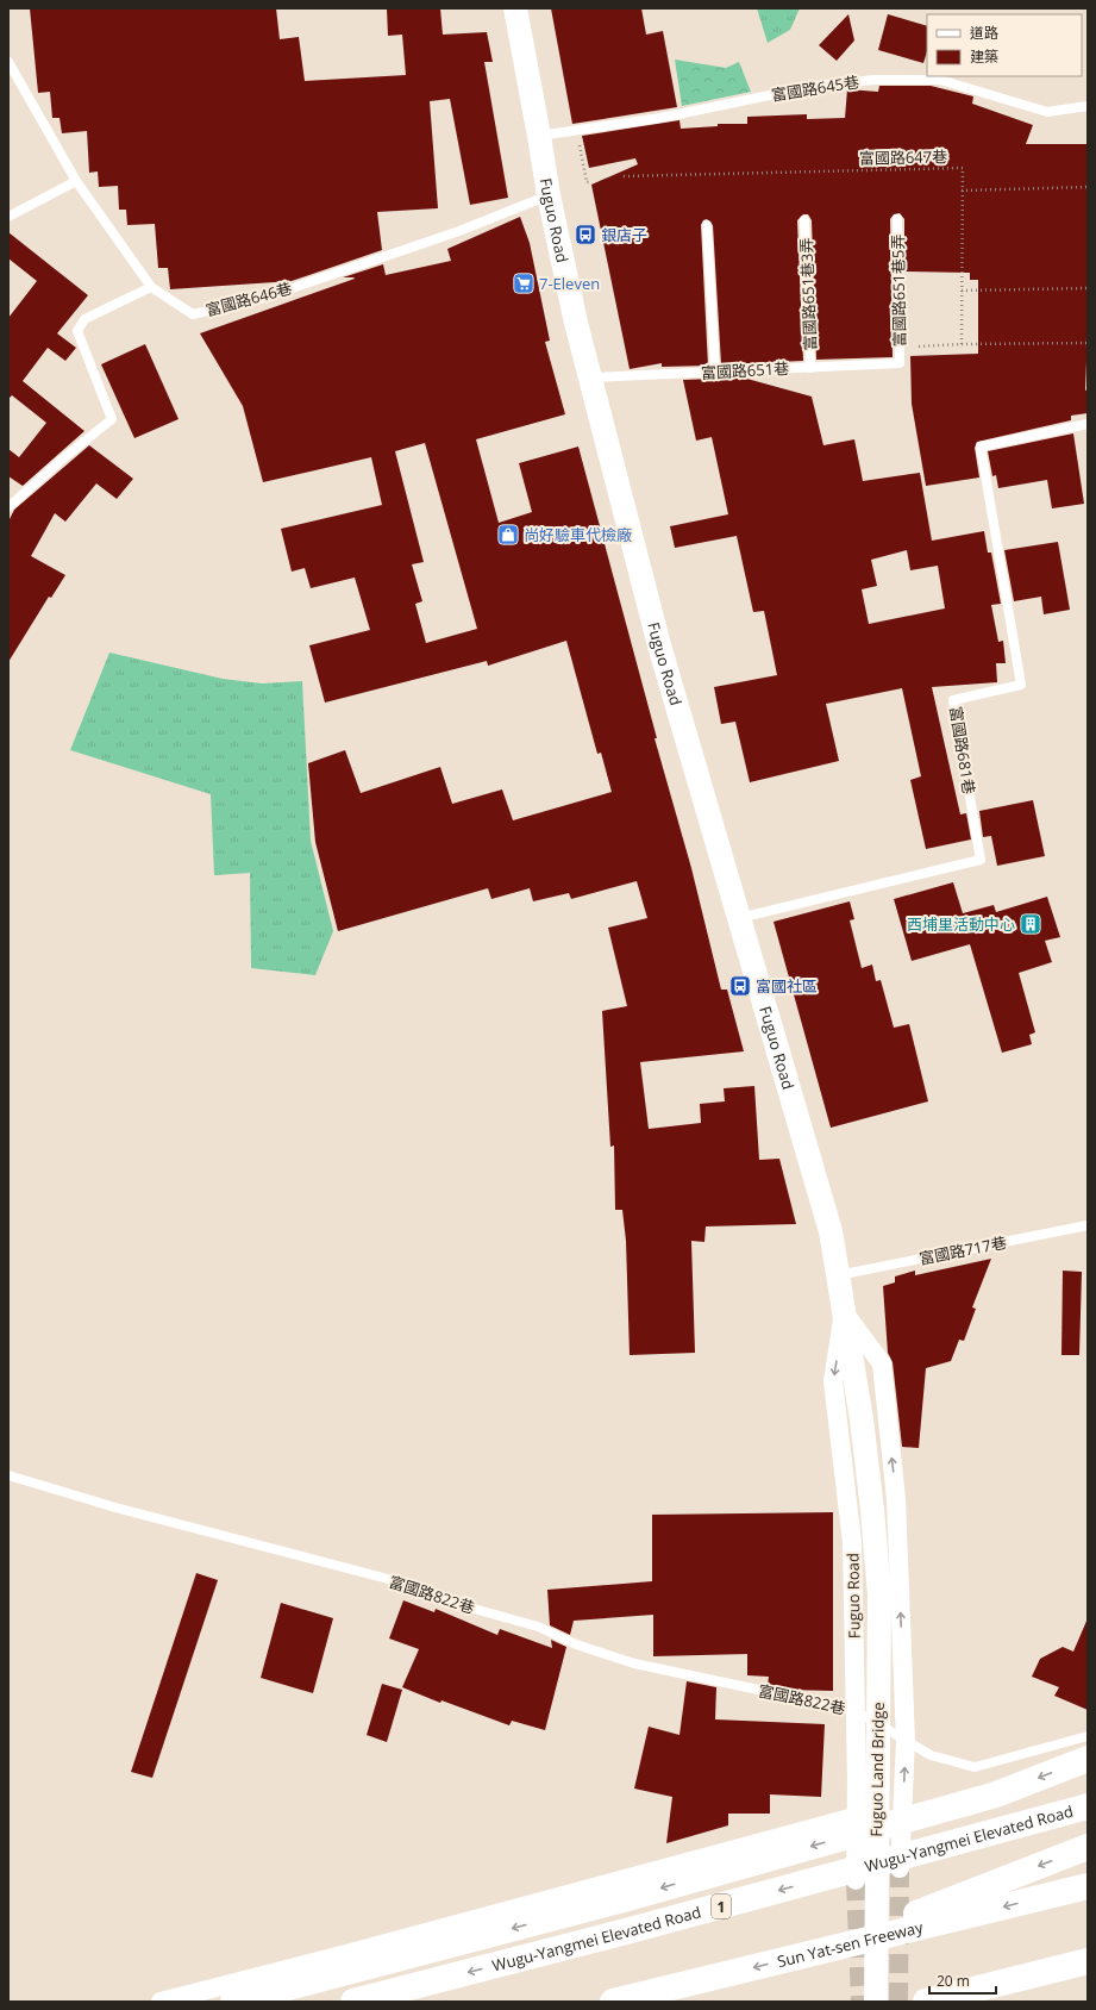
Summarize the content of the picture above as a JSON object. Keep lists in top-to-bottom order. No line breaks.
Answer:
{"streets":{"highway":["Wugu-Yangmei Elevated Road","1","Sun Yat-sen Freeway"],"street":["Fuguo Road","Fuguo Land Bridge"],"lane":["富國路645巷","富國路651巷5弄","富國路651巷3弄","富國路646巷","富國路651巷","富國路681巷","富國路717巷","富國路822巷"],"path":["富國路647巷"]},"crossings":[["富國路645巷","Fuguo Road"],["Fuguo Road","富國路646巷"],["Fuguo Road","富國路651巷"],["Fuguo Road","富國路681巷"],["Fuguo Road","富國路717巷"],["Fuguo Road","富國路822巷"],["Fuguo Road","Fuguo Land Bridge"],["富國路651巷5弄","富國路651巷"],["富國路651巷3弄","富國路651巷"]],"places":{"bus stop":["銀店子","富國社區"],"supermarket":["7-Eleven"],"shop":["尚好驗車代檢廠"],"building":["西埔里活動中心"]},"legend":["道路","建築"],"scale_bar":"20 m"}
